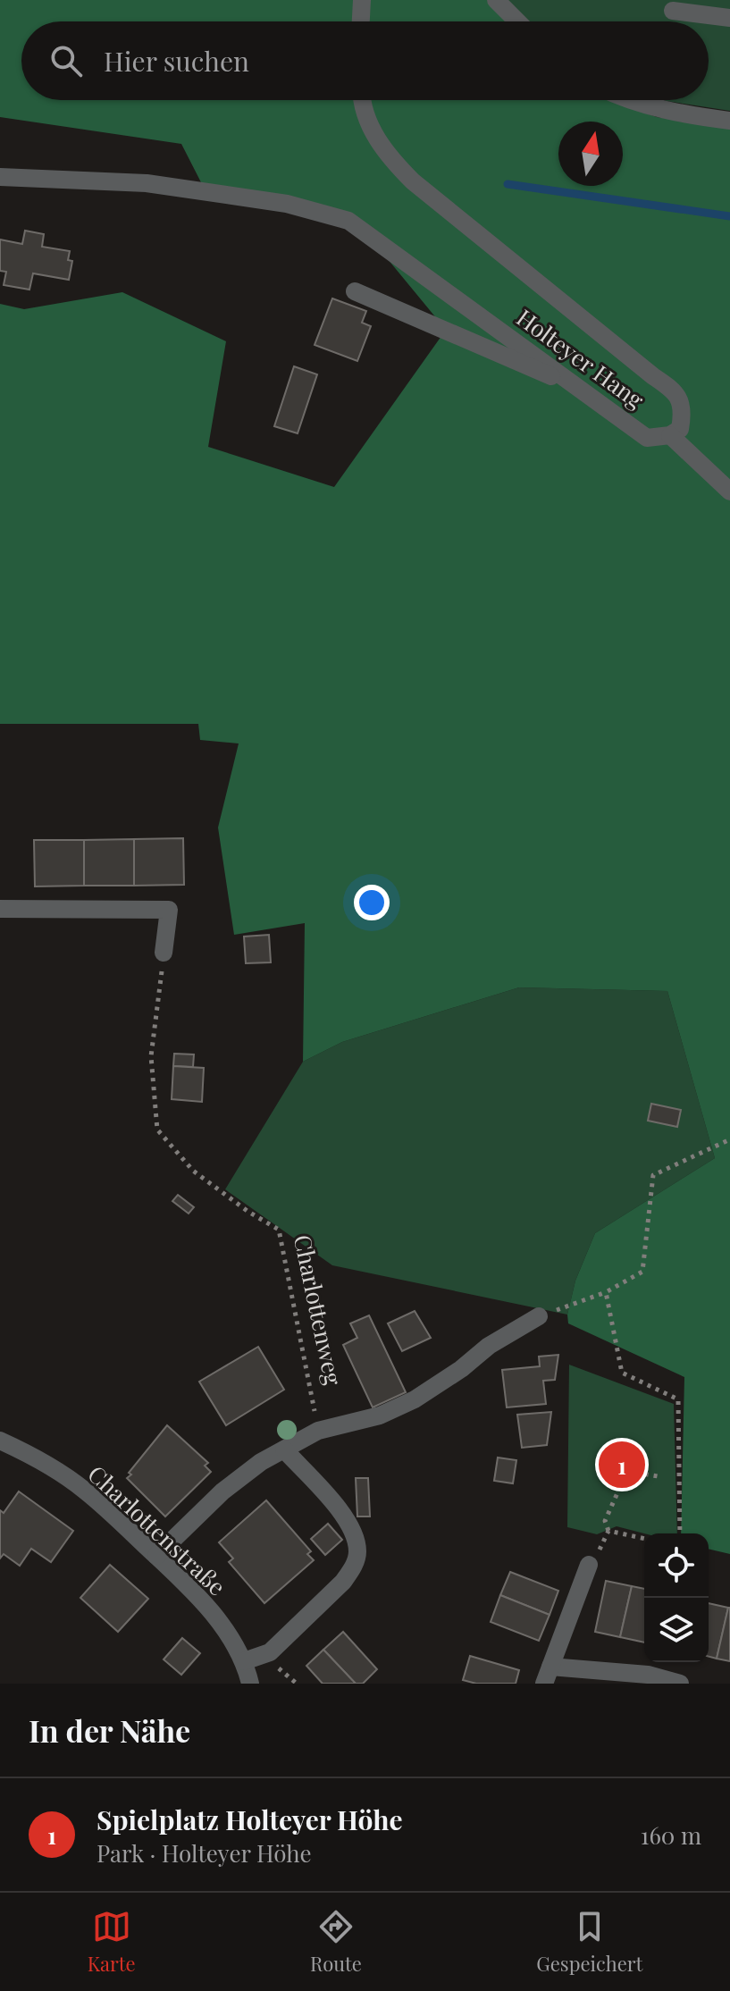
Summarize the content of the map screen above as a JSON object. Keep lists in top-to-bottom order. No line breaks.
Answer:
{"streets":{"street":["Holteyer Hang","Charlottenstraße"],"path":["Charlottenweg"]},"north":"top","page":{"search":"Hier suchen","pins":"1","heading":"In der Nähe","list":[{"mark":"1","name":"Spielplatz Holteyer Höhe","note":"Park · Holteyer Höhe","value":"160 m"}],"nav":["Karte","Route","Gespeichert"]}}
